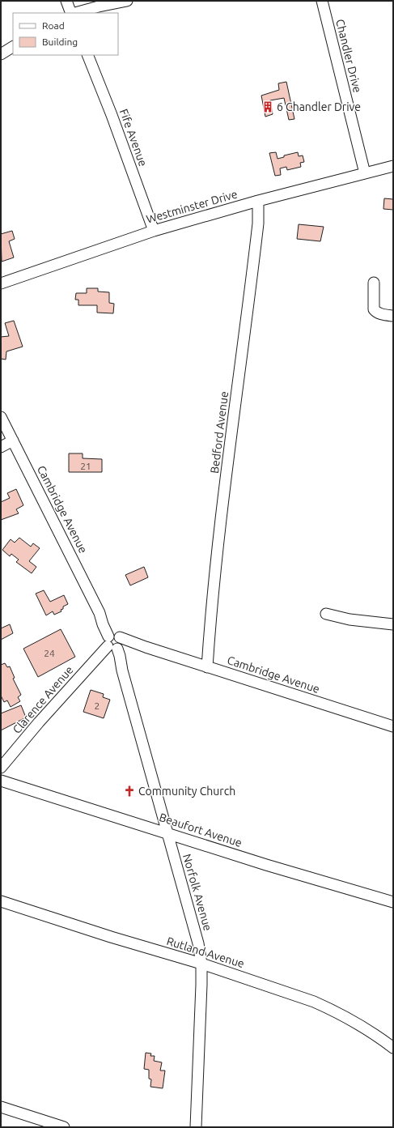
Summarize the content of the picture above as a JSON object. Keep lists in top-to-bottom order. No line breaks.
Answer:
{"streets":{"street":["Chandler Drive","Fife Avenue","Westminster Drive","Bedford Avenue","Cambridge Avenue","Clarence Avenue","Beaufort Avenue","Norfolk Avenue","Rutland Avenue"]},"crossings":[["Chandler Drive","Westminster Drive"],["Fife Avenue","Westminster Drive"],["Westminster Drive","Bedford Avenue"],["Bedford Avenue","Cambridge Avenue"],["Cambridge Avenue","Clarence Avenue"],["Cambridge Avenue","Norfolk Avenue"],["Clarence Avenue","Norfolk Avenue"],["Beaufort Avenue","Norfolk Avenue"],["Norfolk Avenue","Rutland Avenue"]],"places":{"building":["6 Chandler Drive"],"church":["Community Church"]},"house_numbers":["21","24","2"],"legend":["Road","Building"]}
